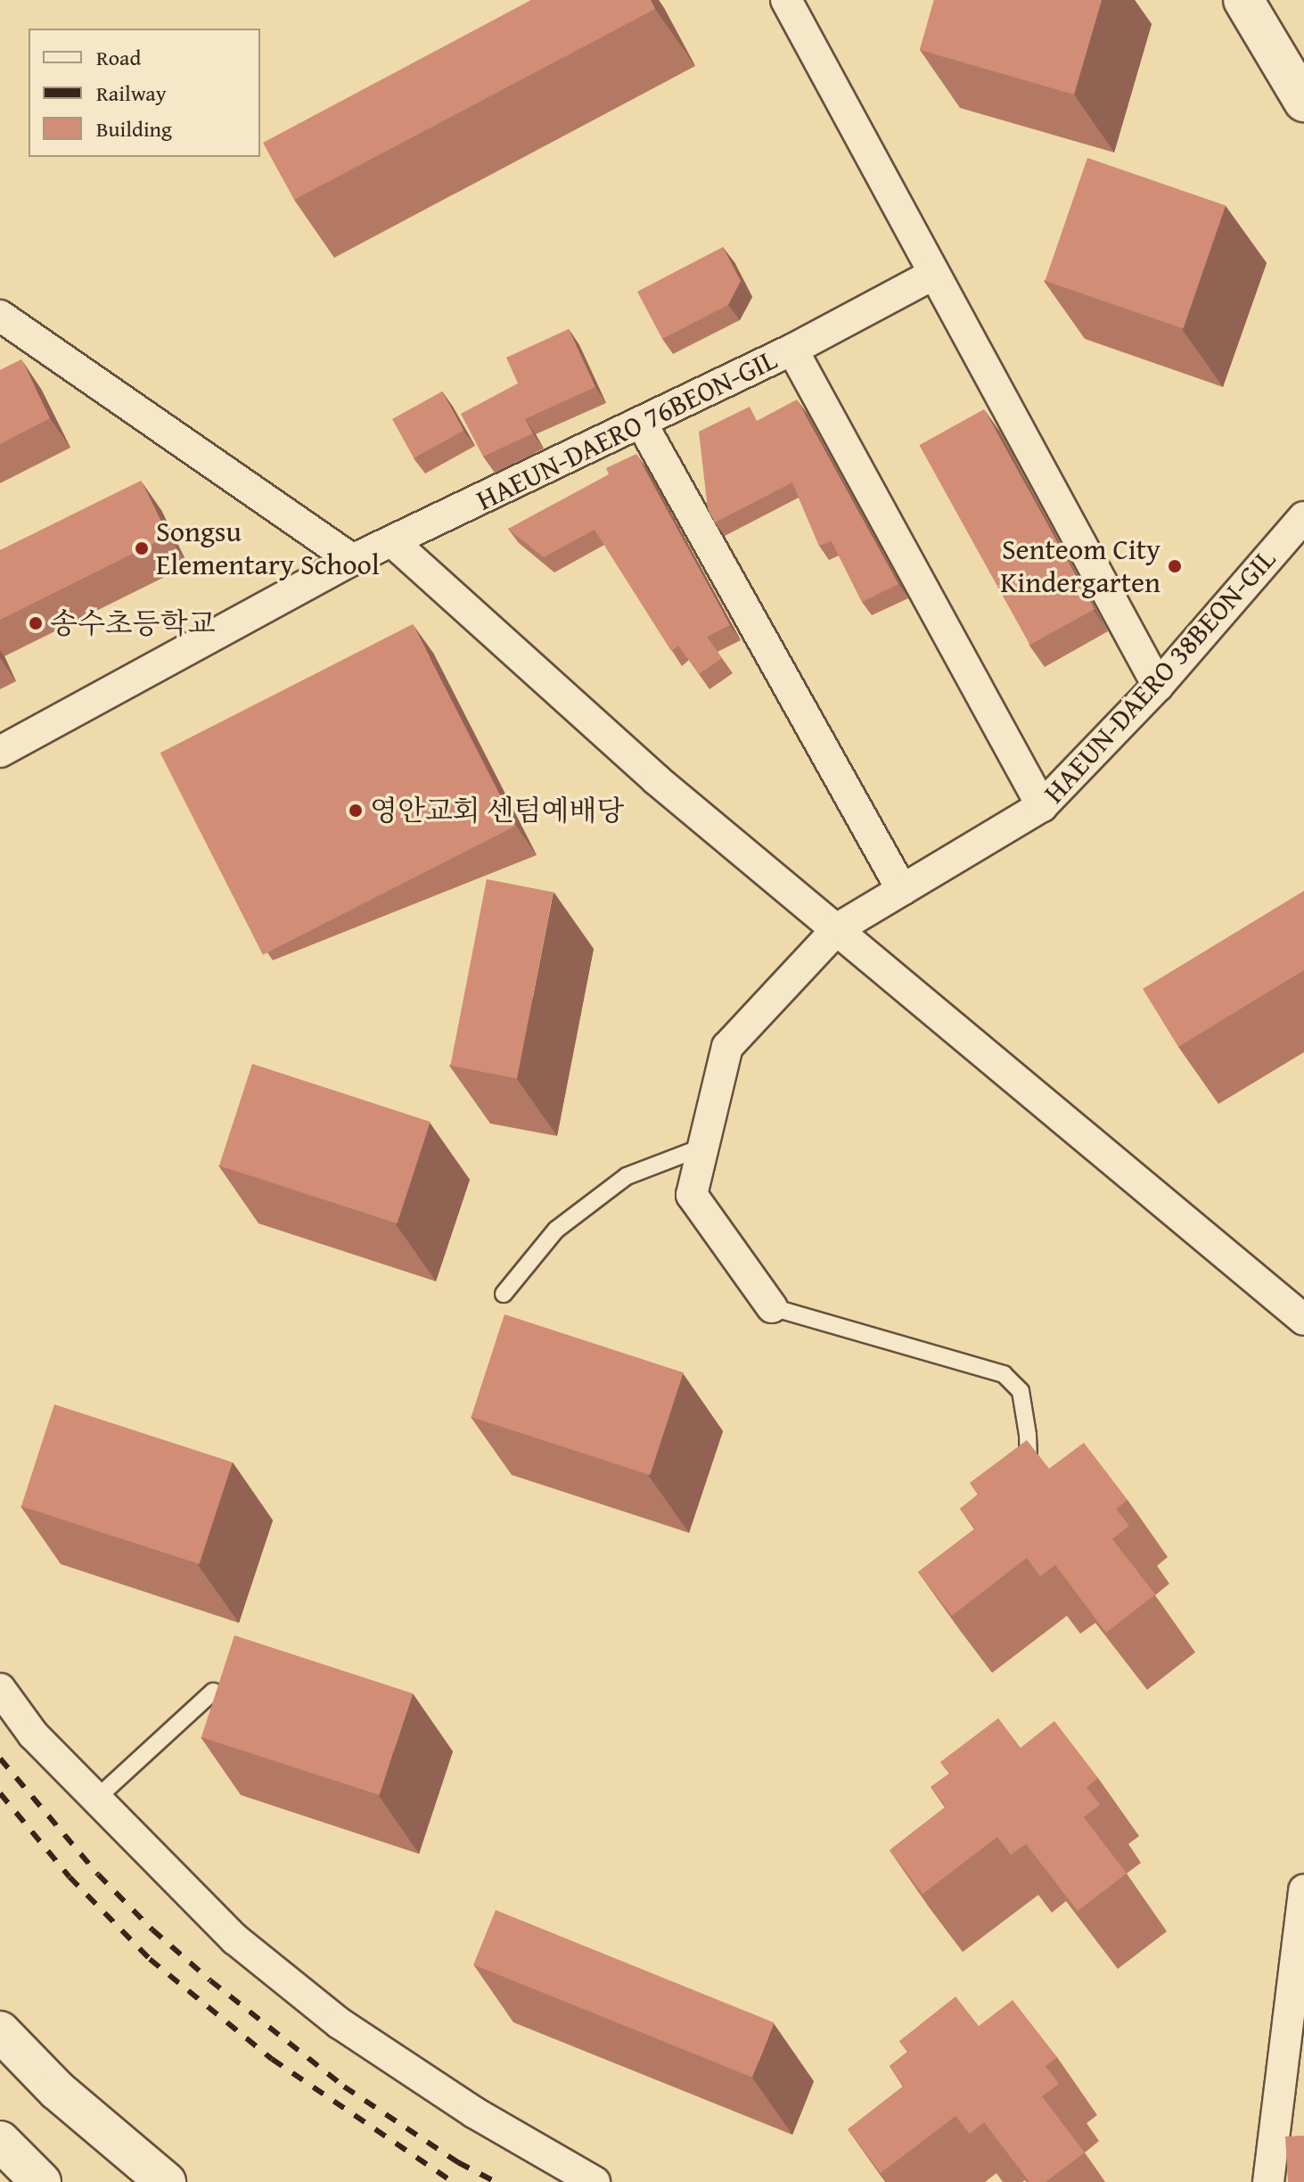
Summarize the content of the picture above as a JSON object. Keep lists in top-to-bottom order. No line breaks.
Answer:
{"streets":{"street":["HAEUN-DAERO 76BEON-GIL","HAEUN-DAERO 38BEON-GIL"]},"crossings":[["HAEUN-DAERO 76BEON-GIL","HAEUN-DAERO 38BEON-GIL"]],"places":["Songsu Elementary School","Senteom City Kindergarten","송수초등학교","영안교회 센텀예배당"],"legend":["Road","Railway","Building"]}
